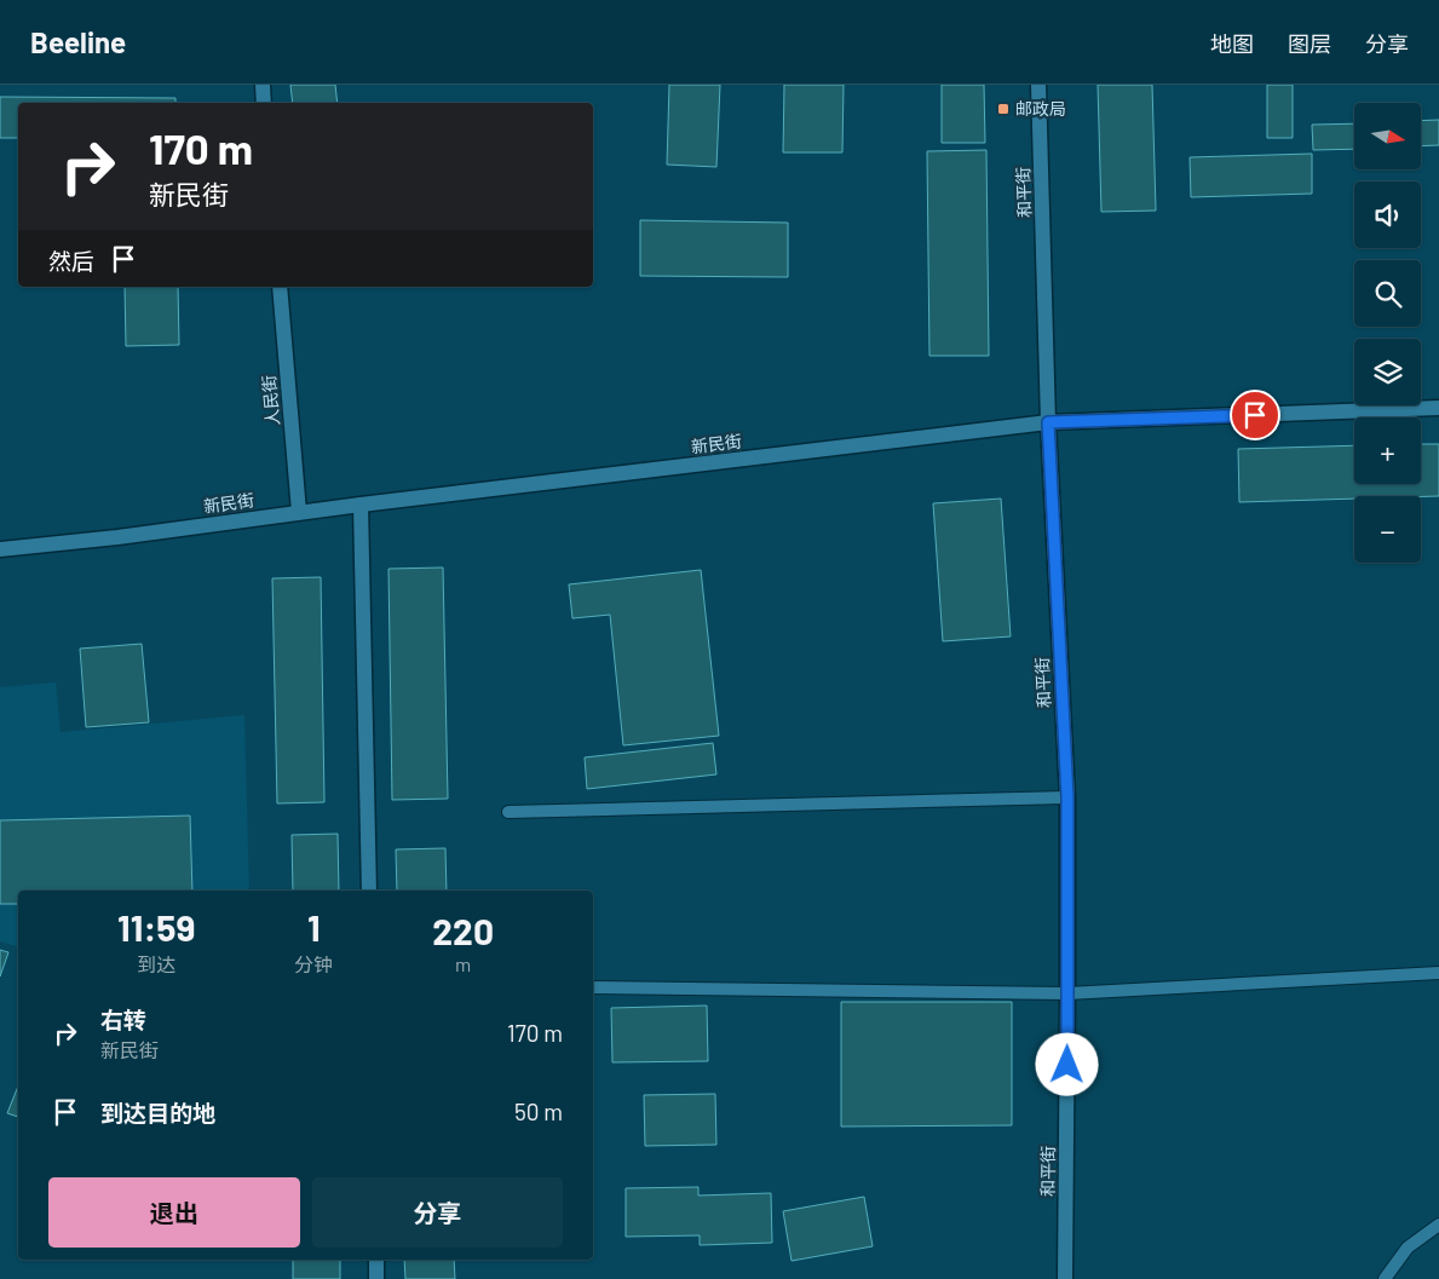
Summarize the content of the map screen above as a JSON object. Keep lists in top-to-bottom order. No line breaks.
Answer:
{"streets":{"main road":["和平街","人民街","新民街"]},"crossings":[["和平街","新民街"],["人民街","新民街"]],"places":{"transit":["邮政局"]},"north":"right","page":{"header":"Beeline","nav":["地图","图层","分享"],"map_buttons":["+","−"],"turn":["170 m","新民街"],"then":"然后","eta":["11:59","到达","1","分钟","220","m"],"list":[{"name":"右转","note":"新民街","value":"170 m"},{"name":"到达目的地","value":"50 m"}],"buttons":["退出","分享"]}}
